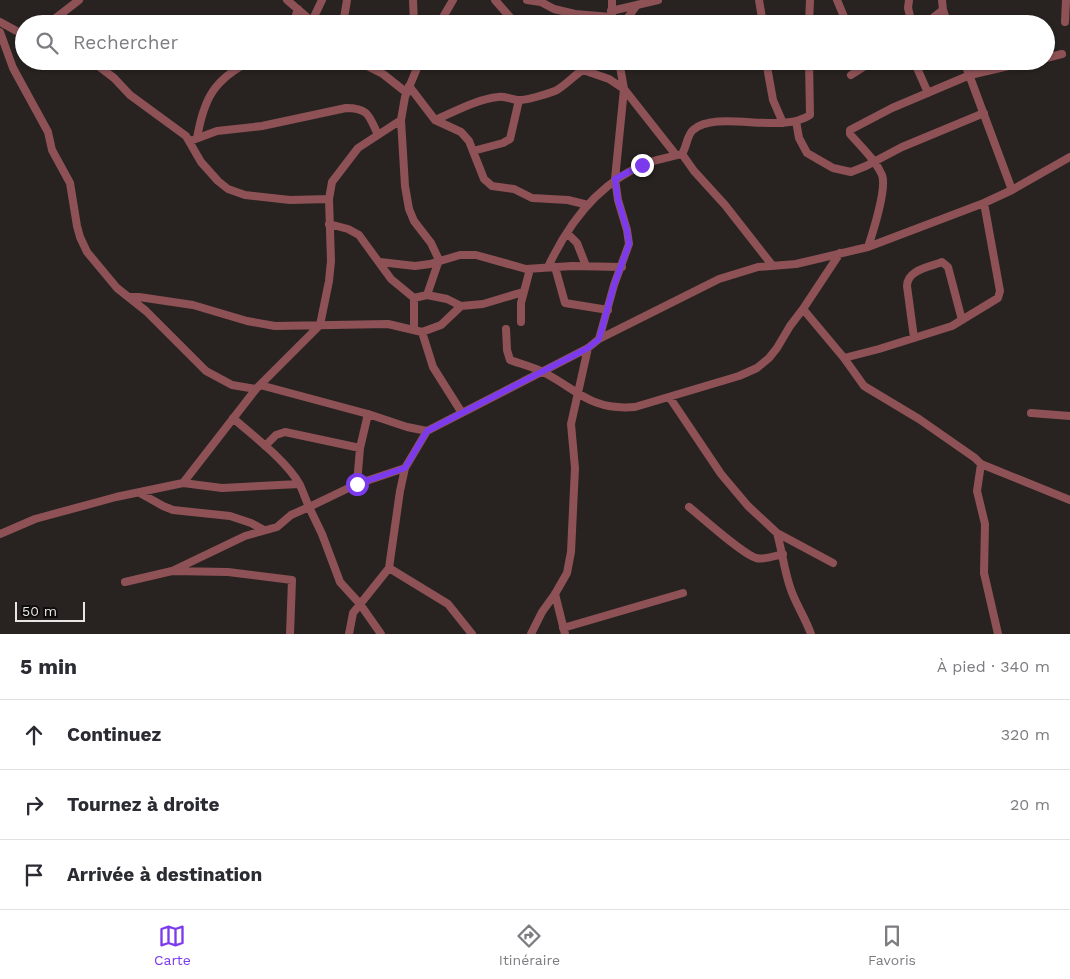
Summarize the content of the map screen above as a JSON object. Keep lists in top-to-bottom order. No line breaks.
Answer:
{"scale_bar":"50 m","page":{"search":"Rechercher","scale":"50 m","heading":["5 min","À pied · 340 m"],"list":[["Continuez","320 m"],["Tournez à droite","20 m"],"Arrivée à destination"],"nav":["Carte","Itinéraire","Favoris"]}}
